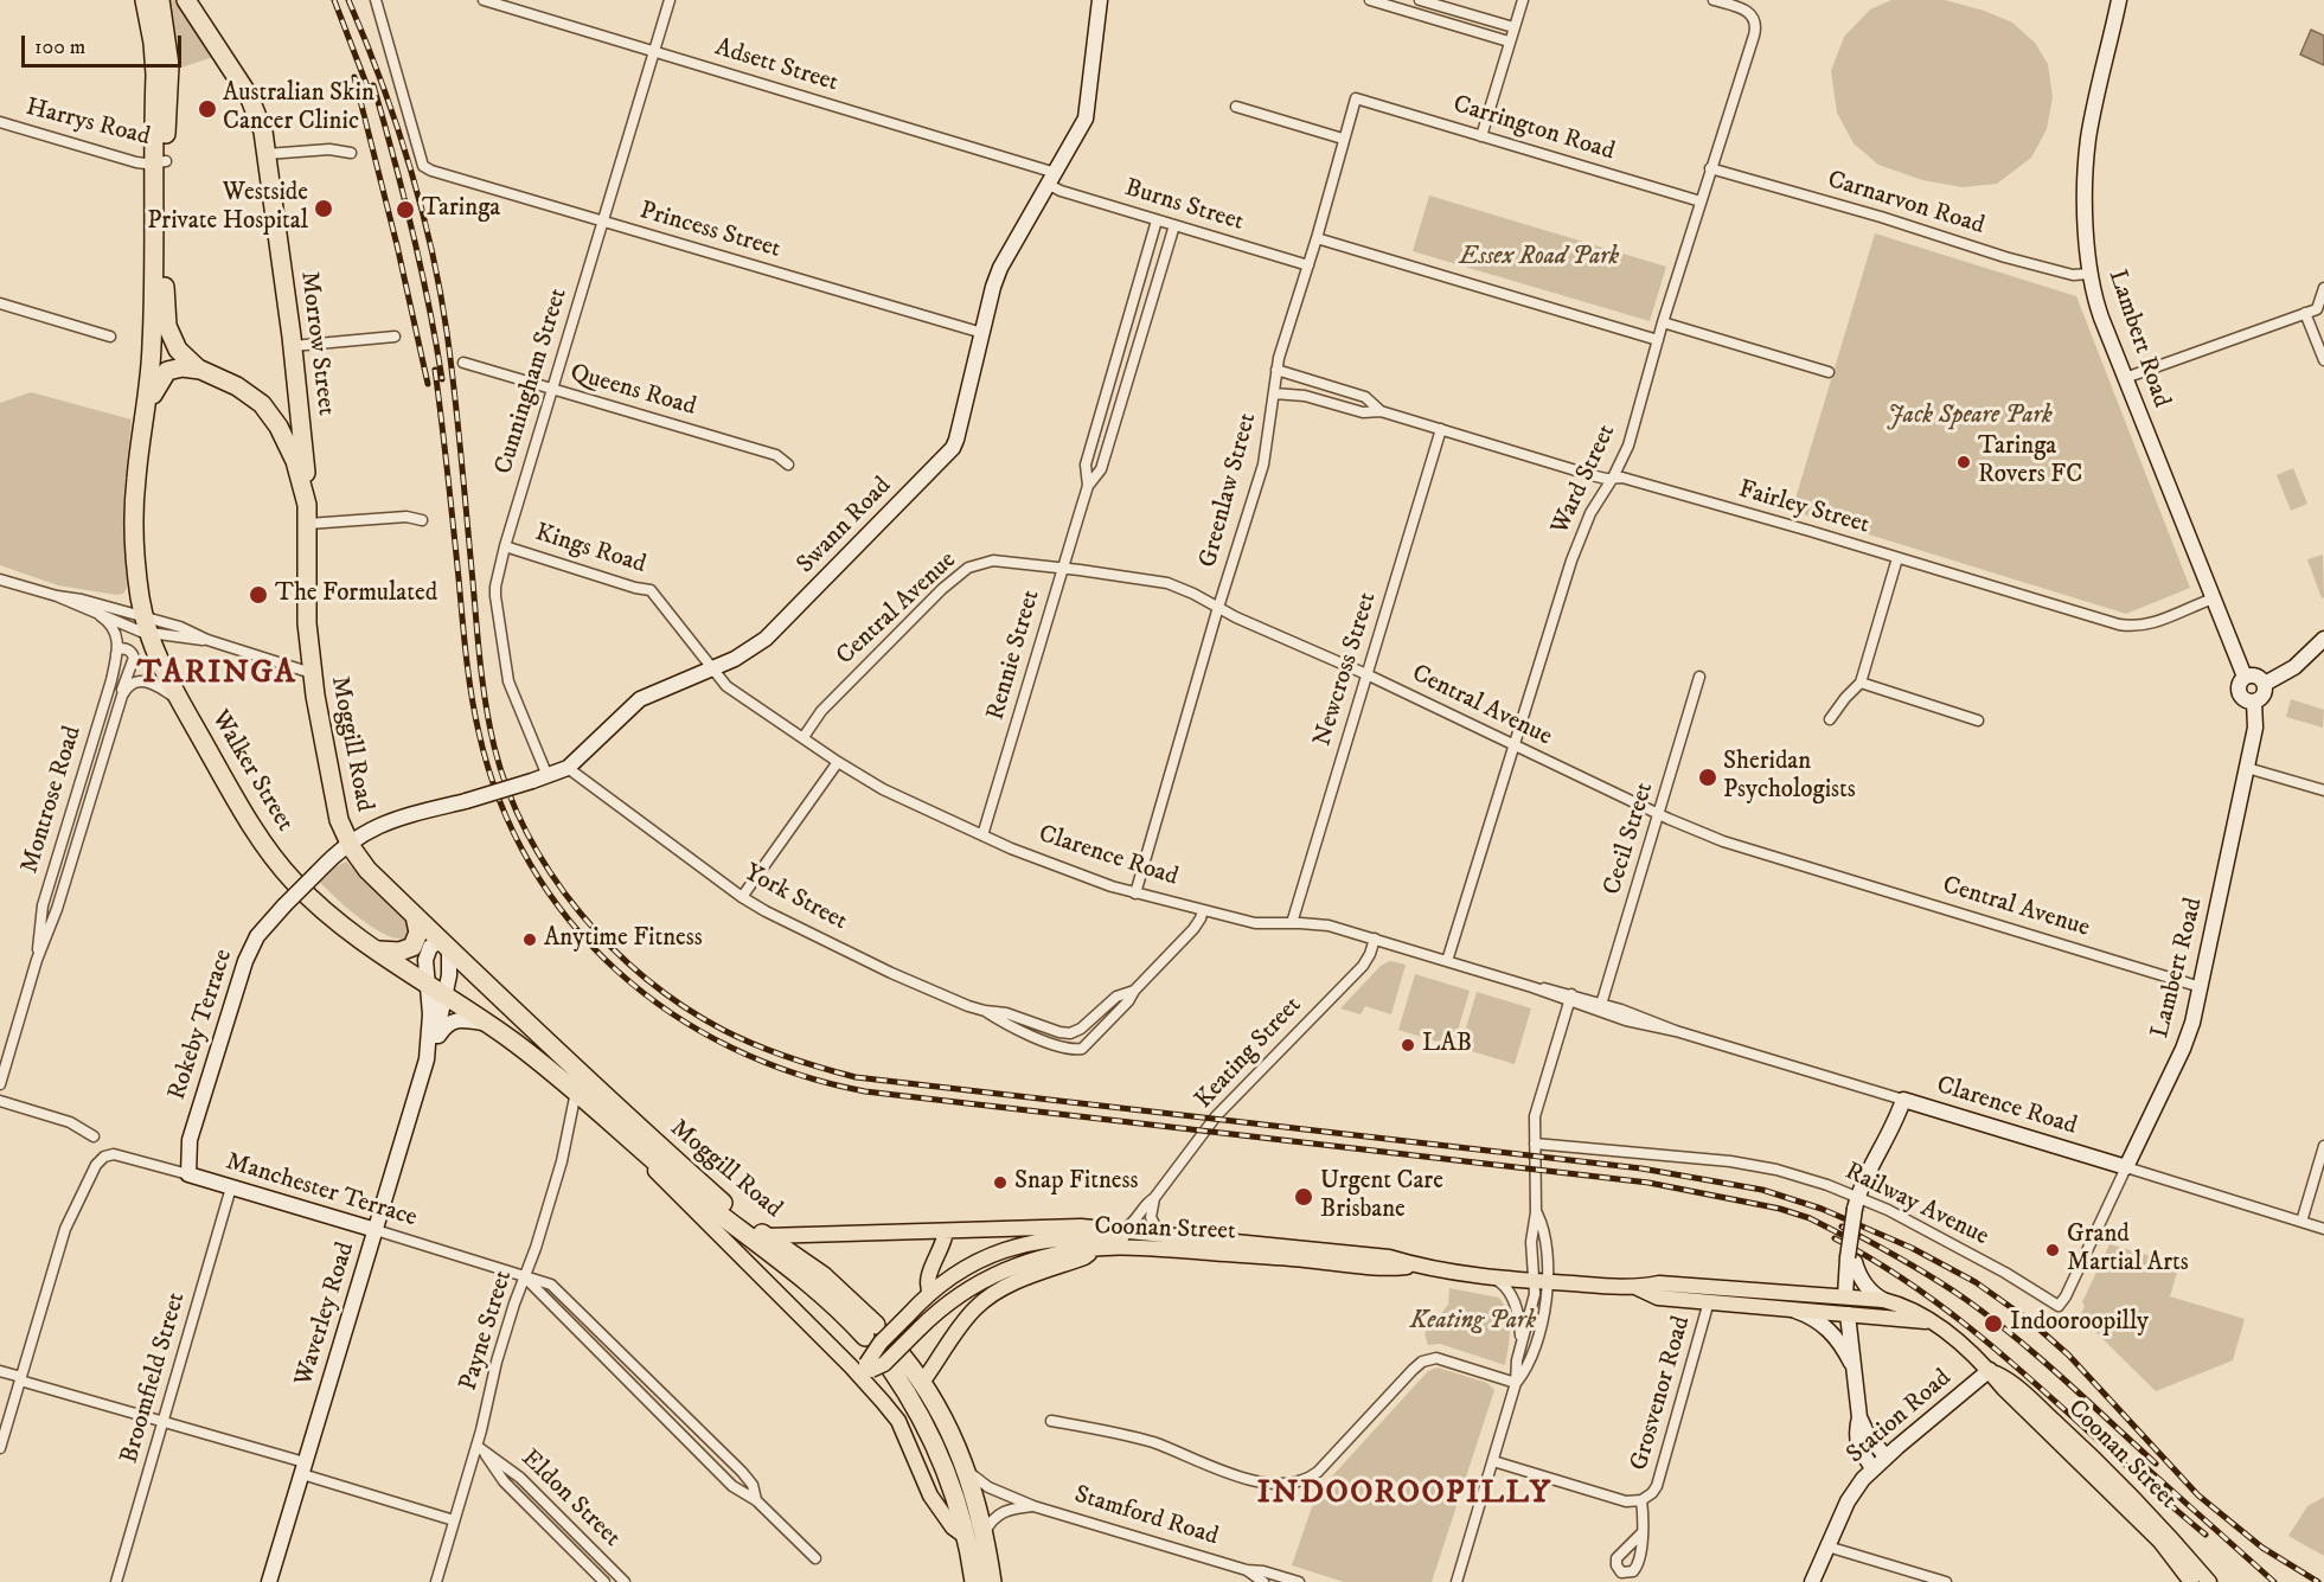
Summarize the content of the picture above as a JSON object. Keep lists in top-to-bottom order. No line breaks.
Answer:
{"streets":{"highway":["Morrow Street","Moggill Road","Walker Street"],"main road":["Lambert Road","Swann Road","Clarence Road","Rokeby Terrace","Manchester Terrace","Coonan Street","Waverley Road","Station Road"],"street":["Adsett Street","Harrys Road","Carrington Road","Carnarvon Road","Burns Street","Princess Street","Cunningham Street","Queens Road","Ward Street","Greenlaw Street","Fairley Street","Kings Road","Central Avenue","Rennie Street","Newcross Street","Montrose Road","Cecil Street","York Street","Keating Street","Railway Avenue","Payne Street","Broomfield Street","Grosvenor Road","Eldon Street","Stamford Road"]},"crossings":[["Adsett Street","Burns Street"],["Adsett Street","Cunningham Street"],["Adsett Street","Swann Road"],["Harrys Road","Moggill Road"],["Carrington Road","Ward Street"],["Carrington Road","Greenlaw Street"],["Carnarvon Road","Lambert Road"],["Carnarvon Road","Ward Street"],["Burns Street","Greenlaw Street"],["Burns Street","Swann Road"],["Burns Street","Rennie Street"],["Princess Street","Cunningham Street"],["Princess Street","Swann Road"],["Lambert Road","Fairley Street"],["Lambert Road","Central Avenue"],["Lambert Road","Clarence Road"],["Lambert Road","Railway Avenue"],["Morrow Street","Moggill Road"],["Cunningham Street","Queens Road"],["Cunningham Street","Swann Road"],["Cunningham Street","Kings Road"],["Ward Street","Fairley Street"],["Ward Street","Central Avenue"],["Ward Street","Clarence Road"],["Greenlaw Street","Fairley Street"],["Greenlaw Street","Central Avenue"],["Greenlaw Street","Clarence Road"],["Fairley Street","Newcross Street"],["Swann Road","Kings Road"],["Swann Road","Moggill Road"],["Swann Road","Clarence Road"],["Swann Road","York Street"],["Swann Road","Rokeby Terrace"],["Kings Road","Clarence Road"],["Central Avenue","Rennie Street"],["Central Avenue","Newcross Street"],["Central Avenue","Cecil Street"],["Central Avenue","Clarence Road"],["Rennie Street","Clarence Road"],["Newcross Street","Clarence Road"],["Moggill Road","Walker Street"],["Moggill Road","Rokeby Terrace"],["Moggill Road","Coonan Street"],["Moggill Road","Waverley Road"],["Moggill Road","Payne Street"],["Moggill Road","Stamford Road"],["Cecil Street","Clarence Road"],["Clarence Road","York Street"],["Clarence Road","Keating Street"],["Rokeby Terrace","Manchester Terrace"],["Keating Street","Coonan Street"],["Manchester Terrace","Waverley Road"],["Manchester Terrace","Payne Street"],["Manchester Terrace","Broomfield Street"],["Coonan Street","Grosvenor Road"],["Coonan Street","Station Road"],["Payne Street","Eldon Street"]],"districts":["TARINGA","INDOOROOPILLY"],"parks":["Essex Road Park","Jack Speare Park","Keating Park"],"places":["Australian Skin Cancer Clinic","Westside Private Hospital","Taringa","Taringa Rovers FC","The Formulated","Sheridan Psychologists","Anytime Fitness","LAB","Snap Fitness","Urgent Care Brisbane","Grand Martial Arts","Indooroopilly"],"scale_bar":"100 m"}
